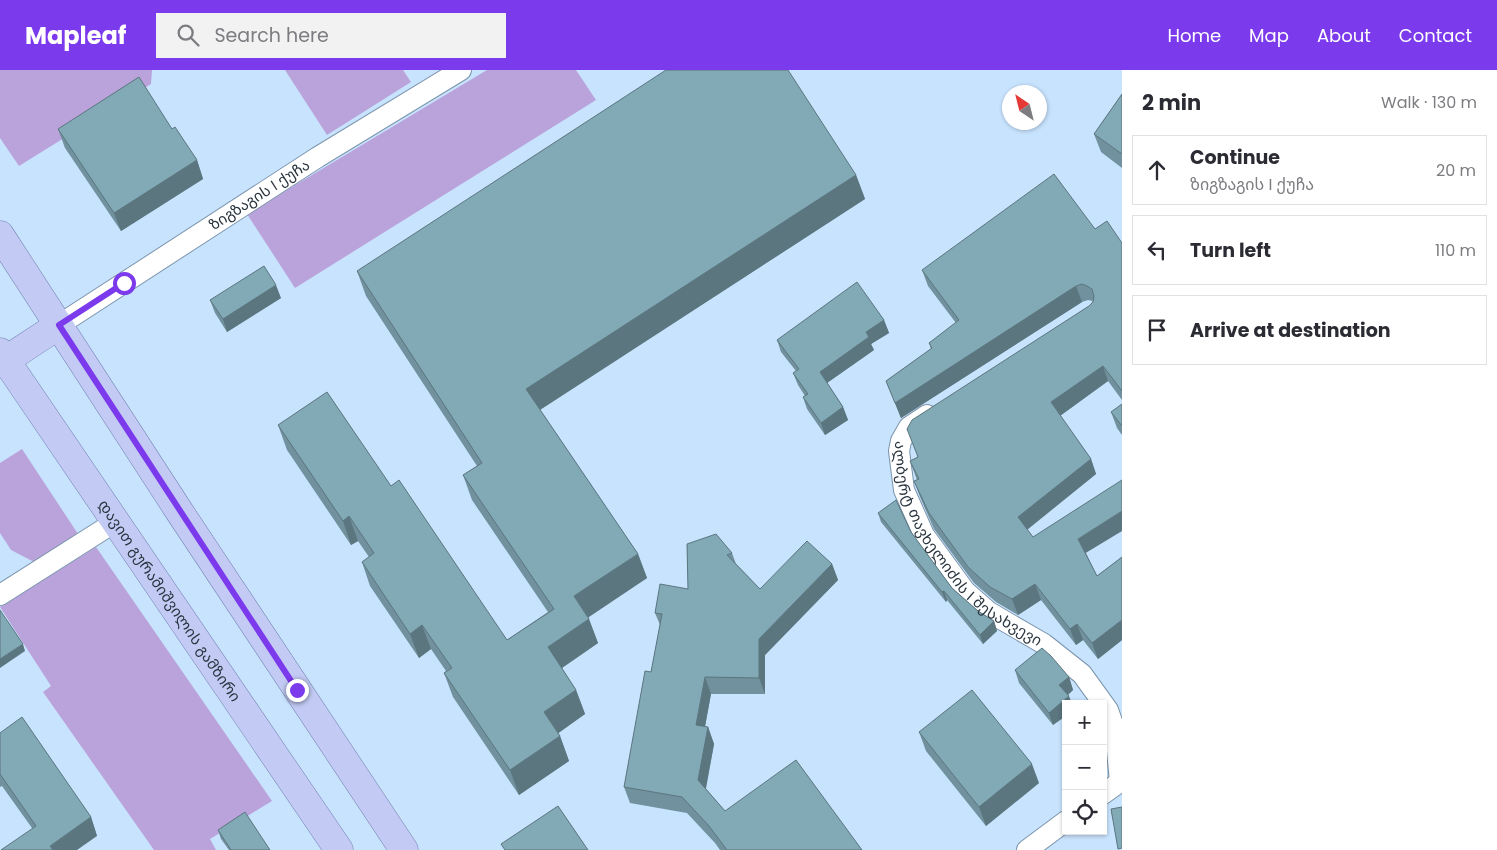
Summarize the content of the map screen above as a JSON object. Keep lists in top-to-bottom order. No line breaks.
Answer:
{"streets":{"main road":["დავით გურამიშვილის გამზირი"],"street":["ზიგზაგის I ქუჩა","ალბერტ თავხელიძის I შესახვევი"]},"north":"top left","page":{"header":"Mapleaf","search":"Search here","nav":["Home","Map","About","Contact"],"heading":["2 min","Walk · 130 m"],"list":[["Continue","ზიგზაგის I ქუჩა","20 m"],["Turn left","110 m"],"Arrive at destination"],"map_buttons":["+","−"]}}
